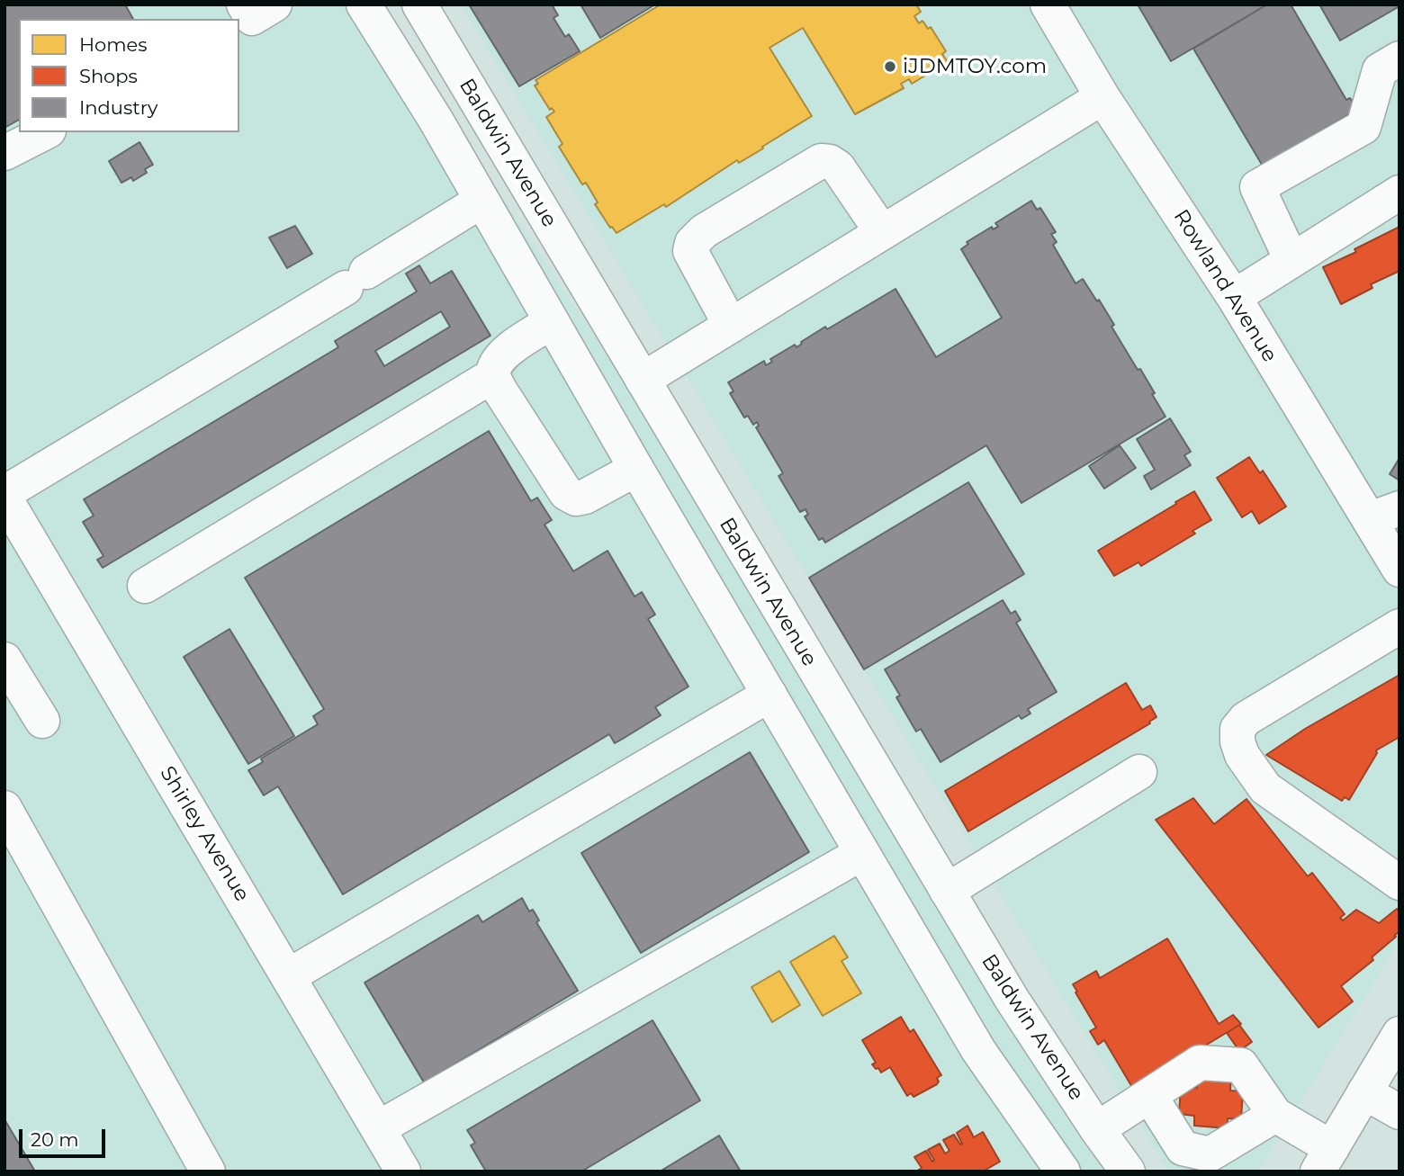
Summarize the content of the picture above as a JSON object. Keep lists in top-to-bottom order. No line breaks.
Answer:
{"streets":{"main road":["Baldwin Avenue","Rowland Avenue","Shirley Avenue"]},"places":["iJDMTOY.com"],"legend":["Homes","Shops","Industry"],"scale_bar":"20 m"}
